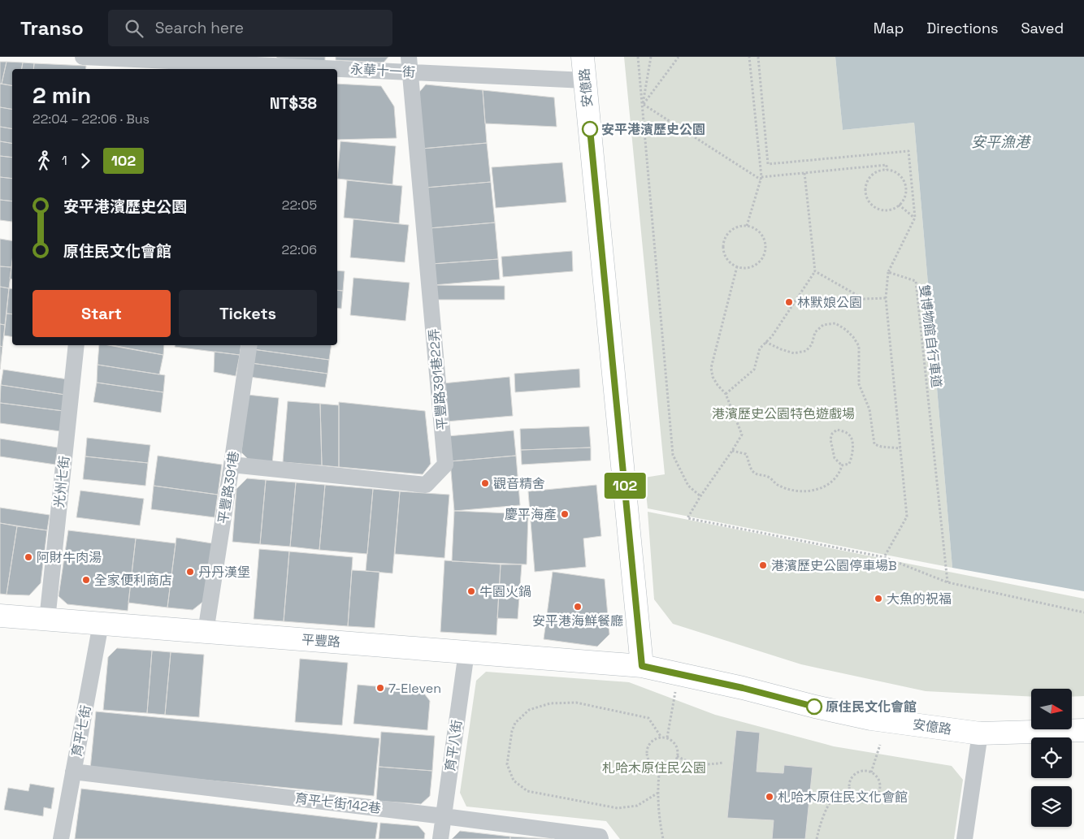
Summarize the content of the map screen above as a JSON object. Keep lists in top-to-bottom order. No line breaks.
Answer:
{"streets":{"street":["永華十一街","安億路","平豐路391巷22弄","光州七街","平豐路391巷","平豐路","育平七街","育平八街","育平七街142巷"],"path":["雙博物館自行車道"]},"crossings":[["永華十一街","安億路"],["永華十一街","平豐路391巷22弄"],["安億路","平豐路"],["平豐路391巷22弄","平豐路391巷"],["光州七街","平豐路"],["平豐路391巷","平豐路"],["平豐路","育平七街"],["平豐路","育平八街"],["育平七街","育平七街142巷"],["育平八街","育平七街142巷"]],"water":["安平漁港"],"parks":["港濱歷史公園特色遊戲場","札哈木原住民公園"],"places":["安平港濱歷史公園","林默娘公園","觀音精舍","慶平海產","阿財牛肉湯","港濱歷史公園停車場B","丹丹漢堡","全家便利商店","牛園火鍋","大魚的祝福","安平港海鮮餐廳","7-Eleven","原住民文化會館","札哈木原住民文化會館"],"lines":["bus line 102"],"north":"right","page":{"header":"Transo","search":"Search here","nav":["Map","Directions","Saved"],"on_map":"102","heading":["2 min","22:04 – 22:06 · Bus","NT$38"],"legs":["1","102"],"list":[{"name":"安平港濱歷史公園","value":"22:05"},{"name":"原住民文化會館","value":"22:06"}],"buttons":["Start","Tickets"]}}
